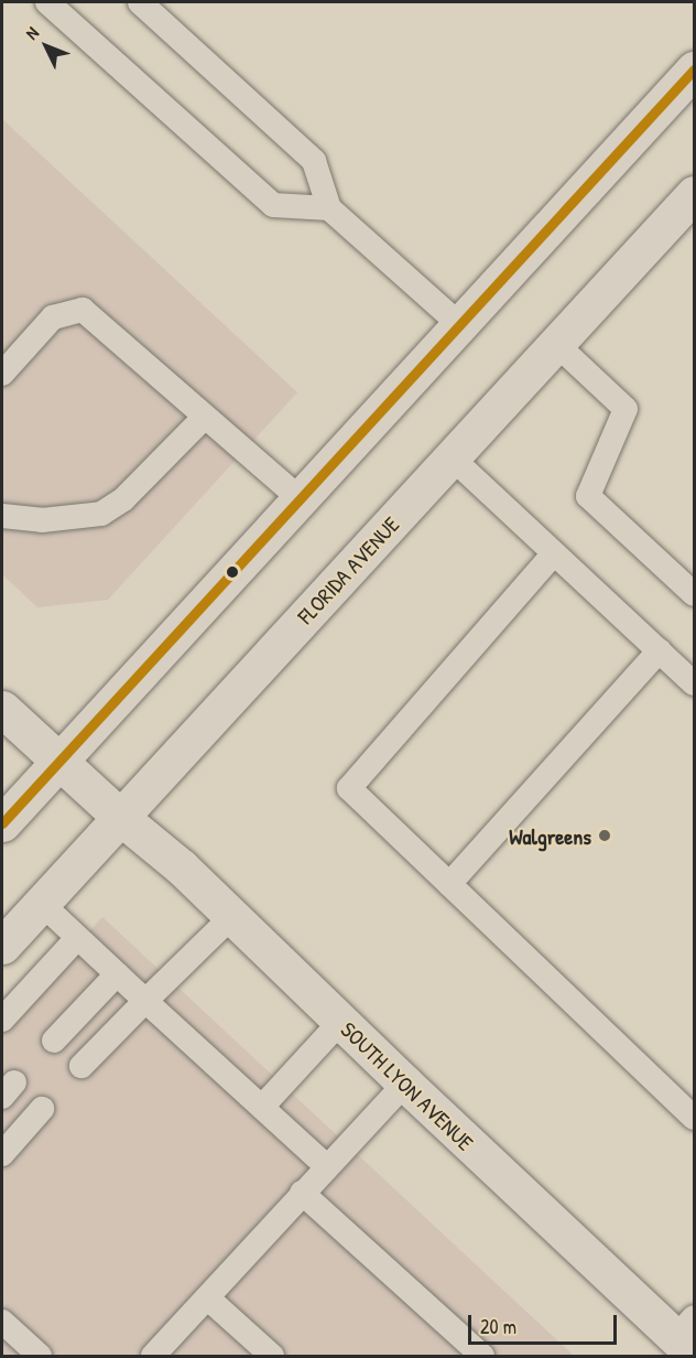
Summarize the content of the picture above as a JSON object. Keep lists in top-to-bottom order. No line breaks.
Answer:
{"streets":{"main road":["FLORIDA AVENUE","SOUTH LYON AVENUE"]},"crossings":[["FLORIDA AVENUE","SOUTH LYON AVENUE"]],"places":["Walgreens"],"scale_bar":"20 m","north":"top left"}
